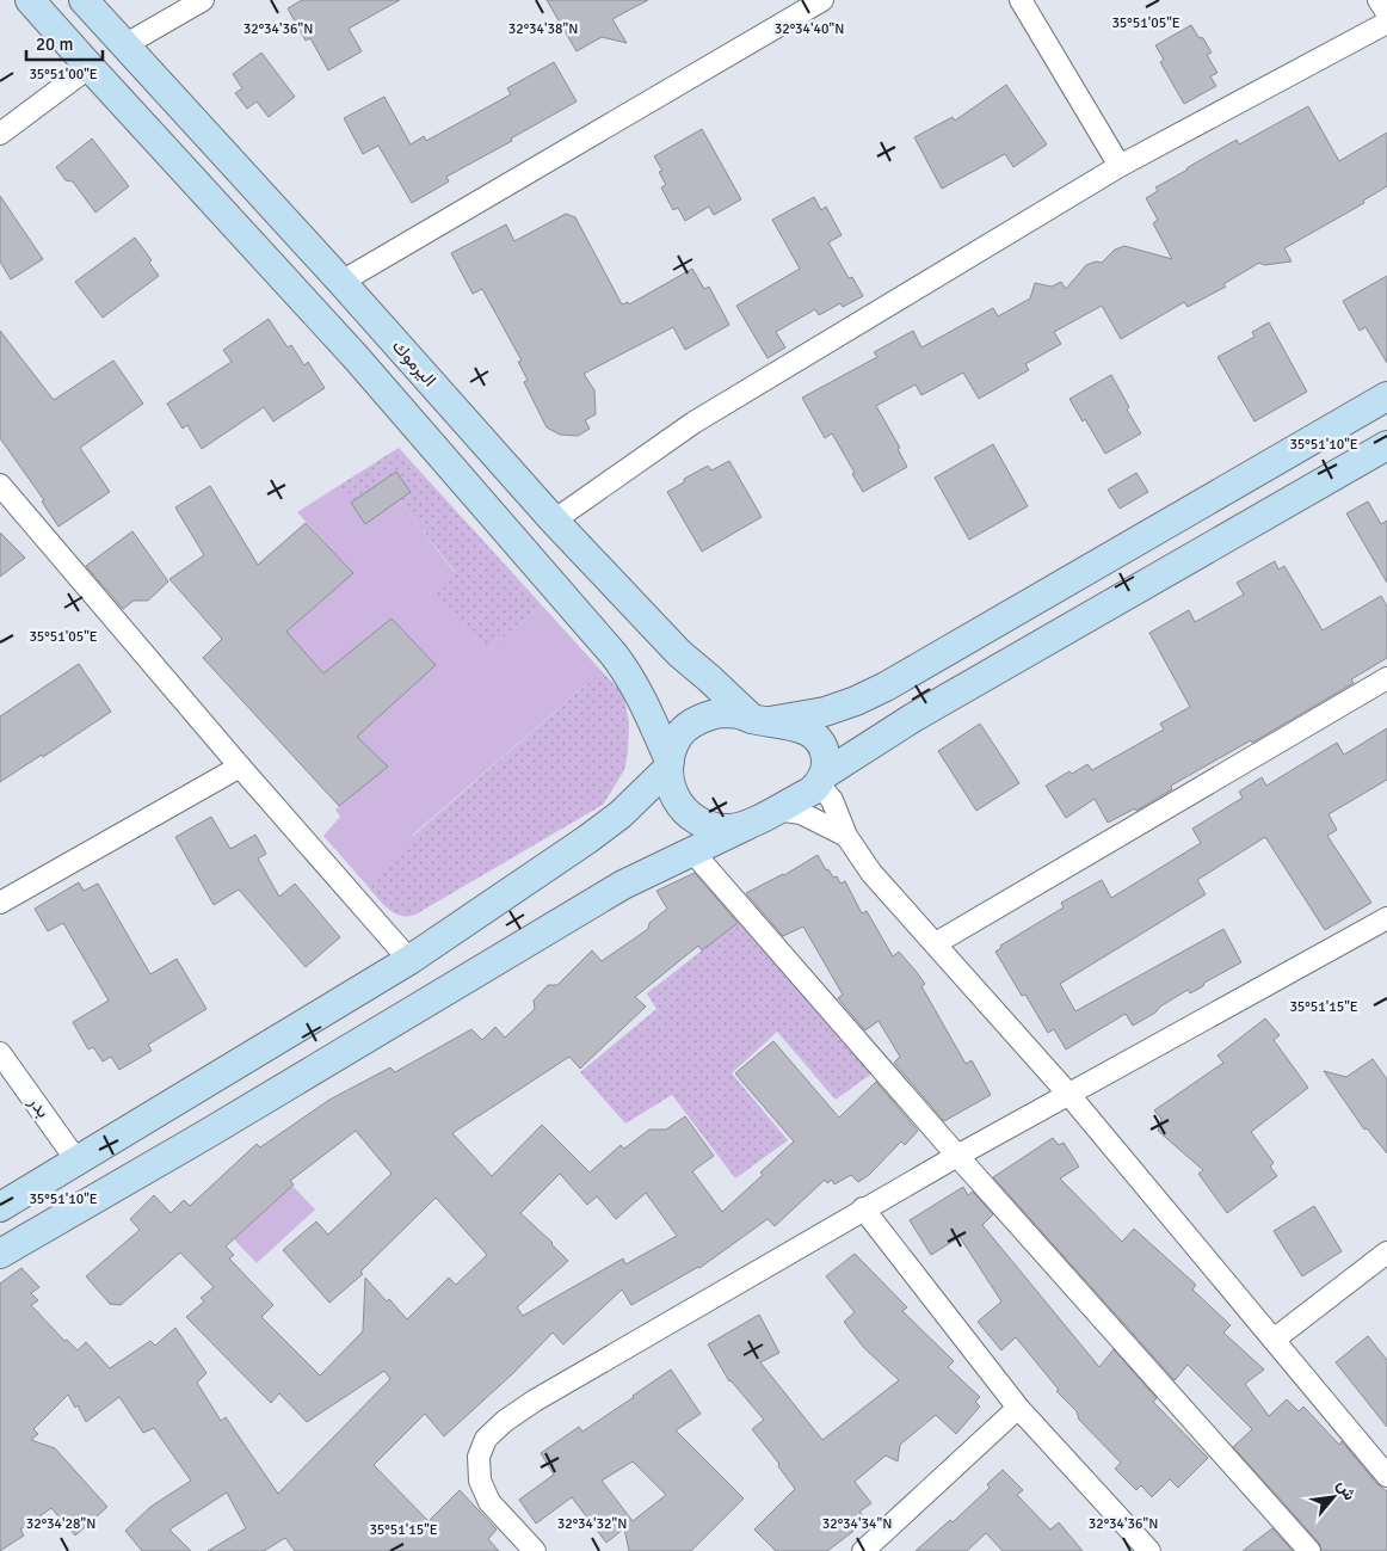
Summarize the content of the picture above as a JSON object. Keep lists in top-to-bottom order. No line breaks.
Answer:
{"streets":{"street":["اليرموك","بدر"]},"scale_bar":"20 m","north":"top right","coordinates":["35°51'05\"E","32°34'36\"N","32°34'38\"N","32°34'40\"N","35°51'00\"E","35°51'10\"E","35°51'15\"E","32°34'28\"N","32°34'32\"N","32°34'34\"N"]}
